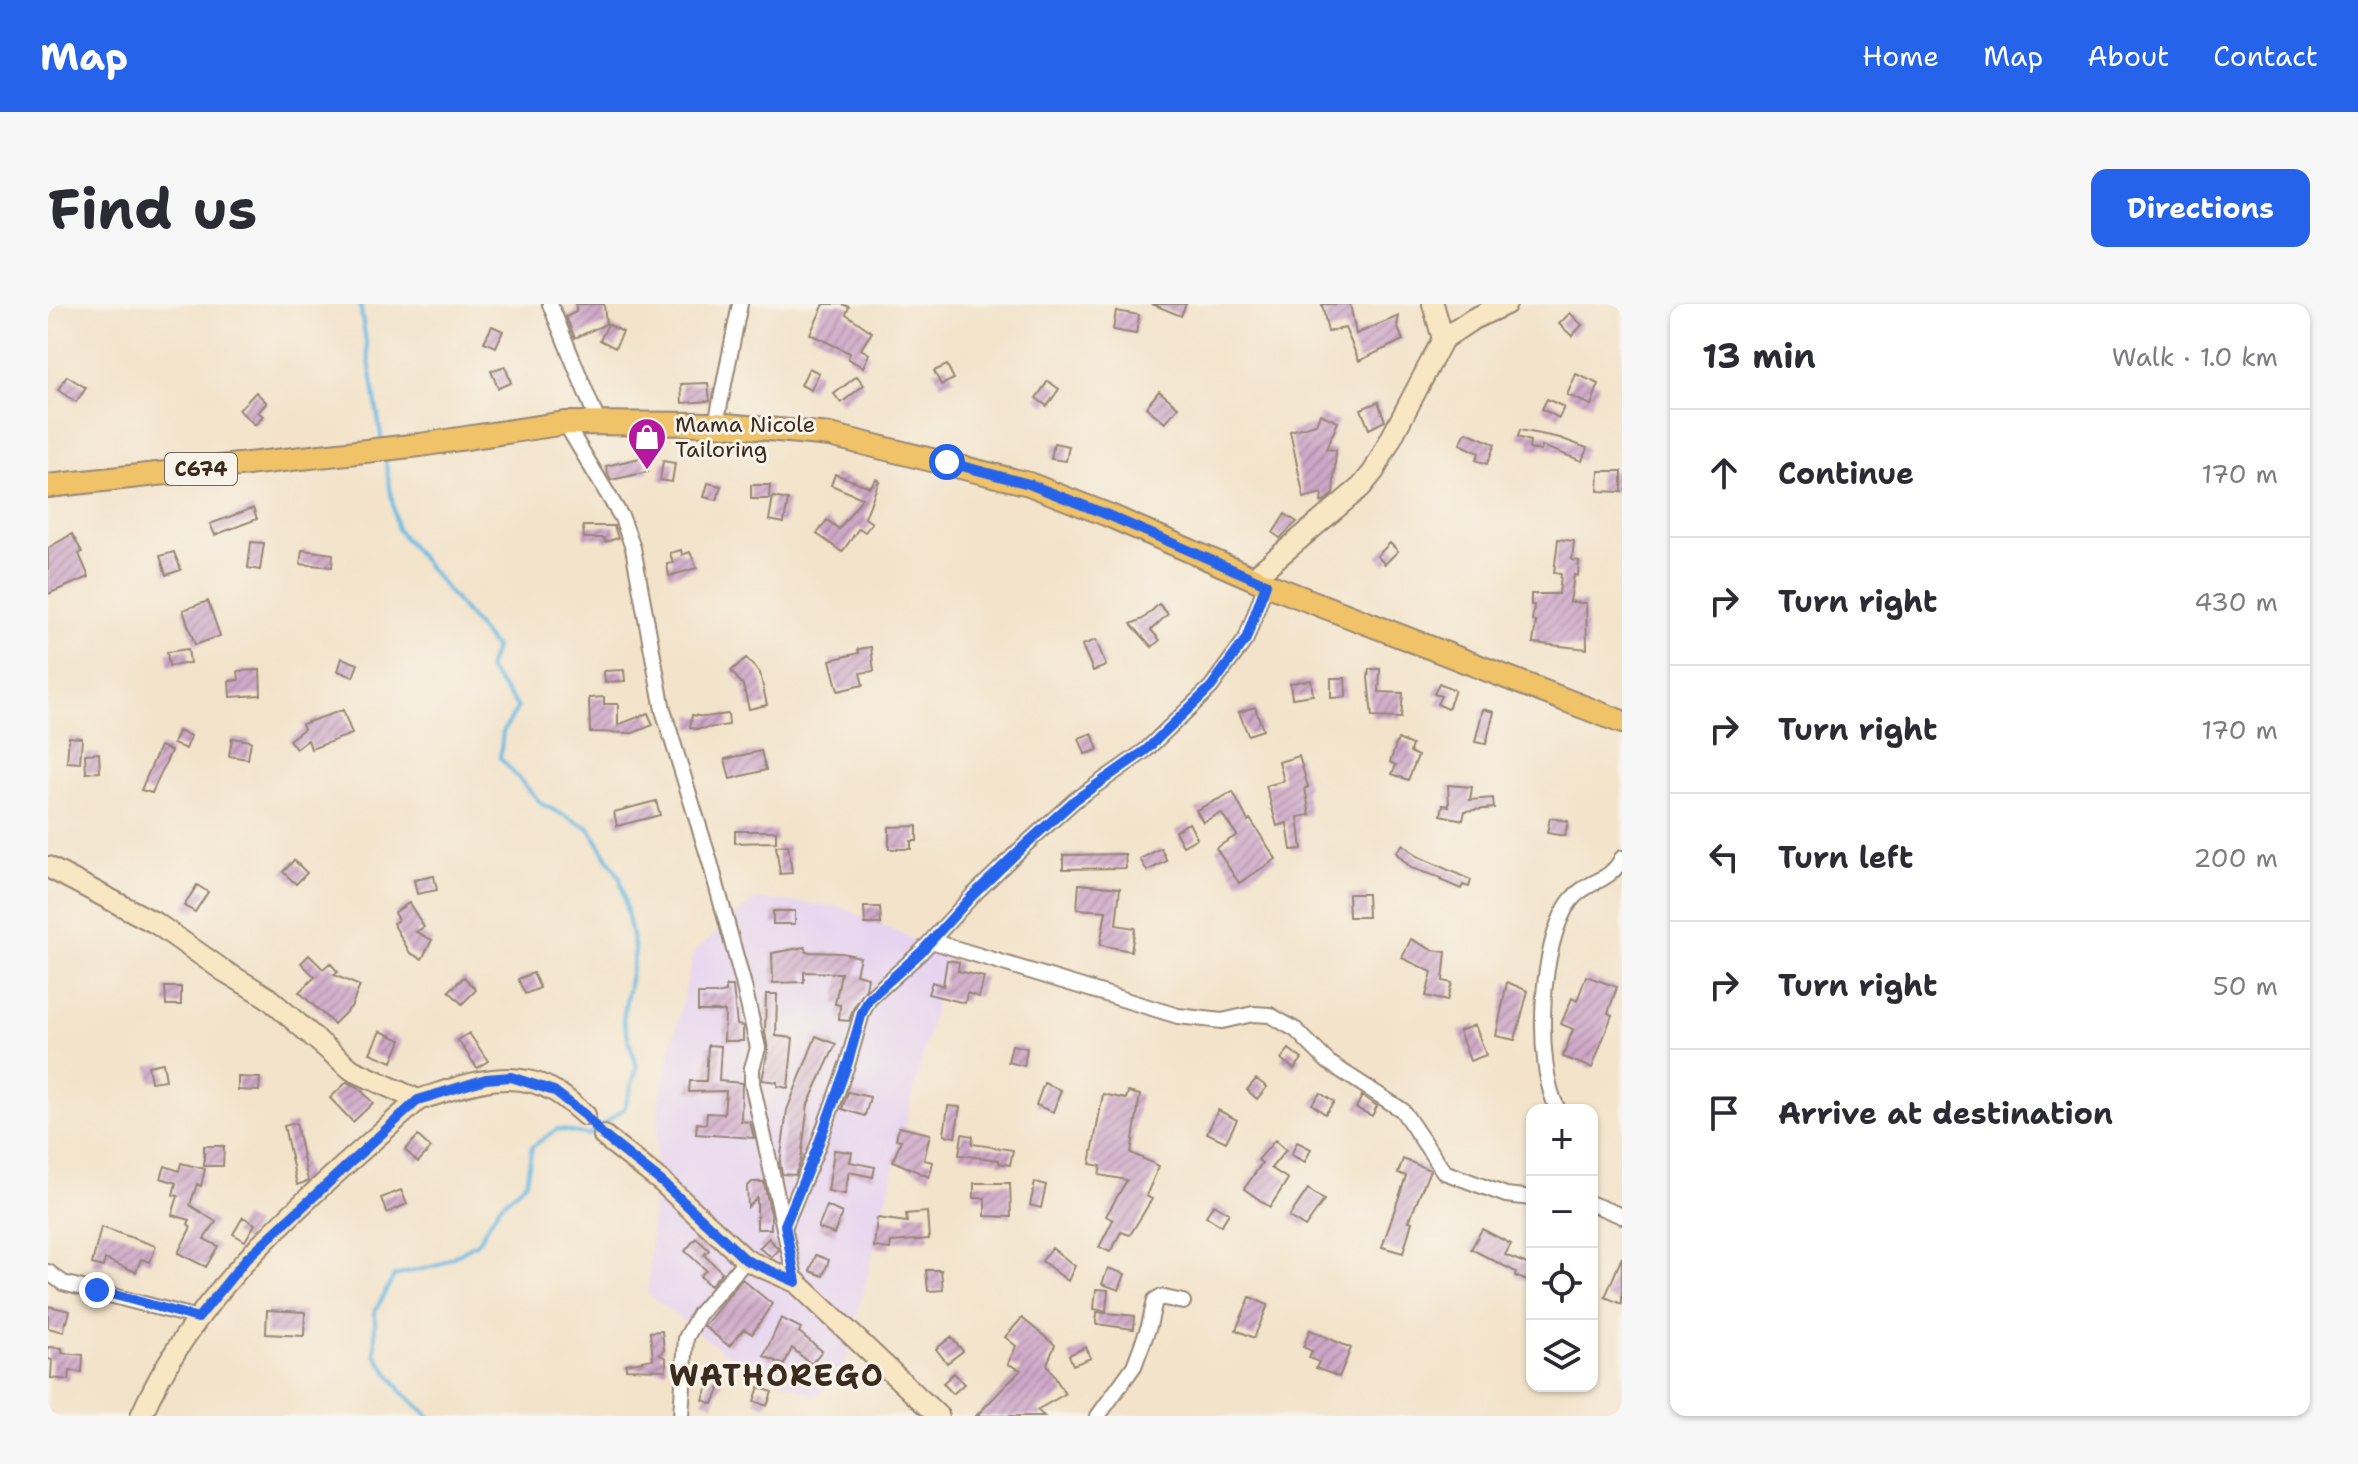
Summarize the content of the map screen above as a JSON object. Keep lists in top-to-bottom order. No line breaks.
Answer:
{"streets":{"main road":["C674"]},"districts":["WATHOREGO"],"places":{"shop":["Mama Nicole Tailoring"]},"page":{"header":"Map","nav":["Home","Map","About","Contact"],"buttons":"Directions","title":"Find us","heading":["13 min","Walk · 1.0 km"],"list":[["Continue","170 m"],["Turn right","430 m"],["Turn right","170 m"],["Turn left","200 m"],["Turn right","50 m"],"Arrive at destination"],"map_buttons":["+","−"]}}
